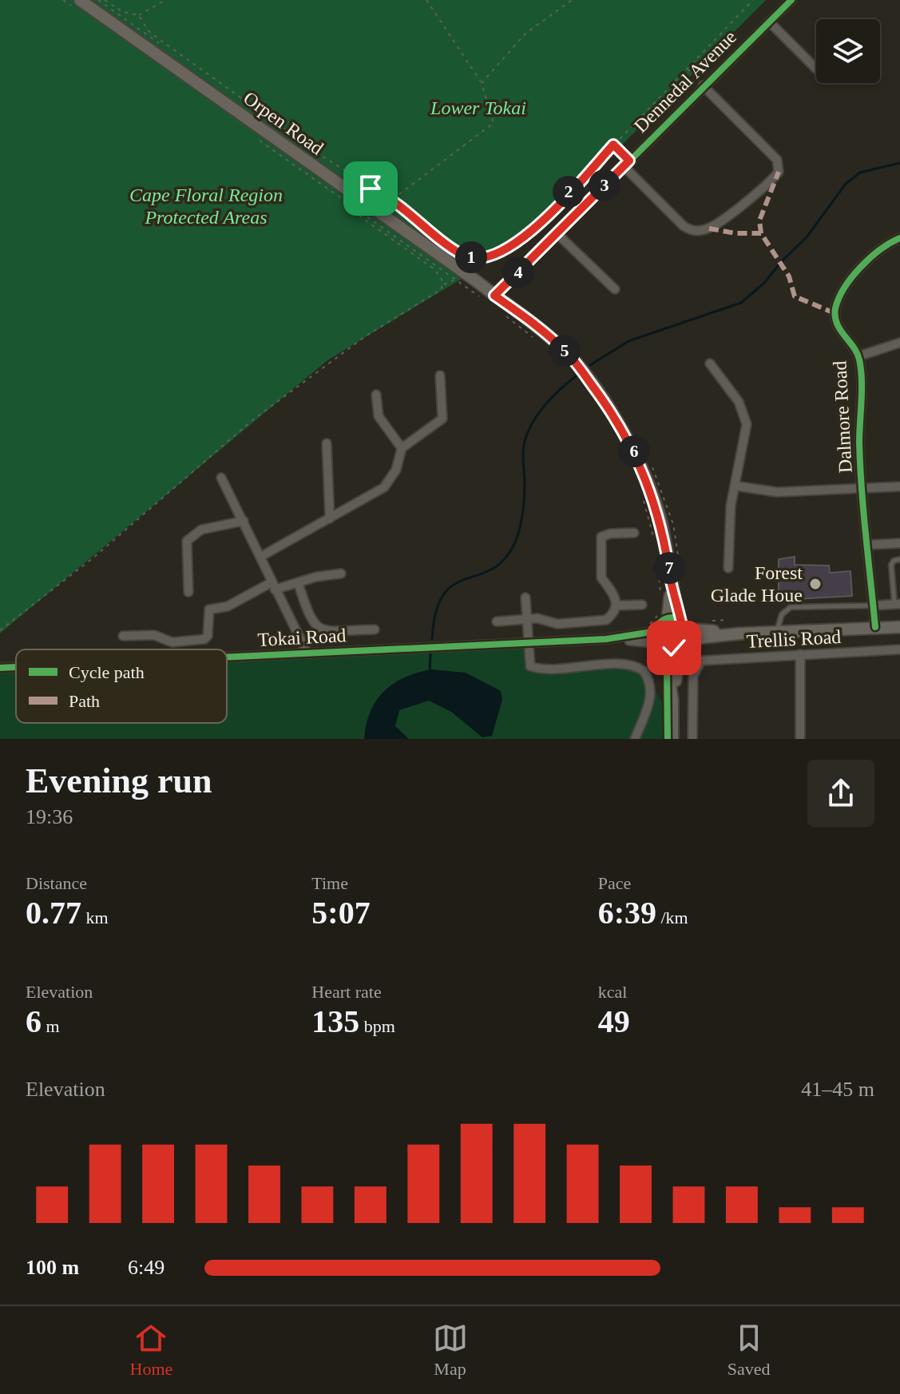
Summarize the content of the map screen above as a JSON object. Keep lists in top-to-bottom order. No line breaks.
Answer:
{"streets":{"main road":["Orpen Road"],"street":["Dennedal Avenue","Dalmore Road","Tokai Road","Trellis Road"]},"crossings":[["Dennedal Avenue","Orpen Road"],["Orpen Road","Tokai Road"]],"parks":["Lower Tokai","Cape Floral Region Protected Areas"],"places":["Forest Glade Houe"],"legend":["Cycle path","Path"],"page":{"pins":["3","2","1","4","5","6","7"],"heading":["Evening run","19:36"],"stats":[["Distance","0.77 km"],["Time","5:07"],["Pace","6:39 /km"],["Elevation","6 m"],["Heart rate","135 bpm"],["kcal","49"]],"chart":["Elevation","41–45 m"],"list":[{"name":"100 m","note":"6:49"}],"tabs":["Home","Map","Saved"]}}
